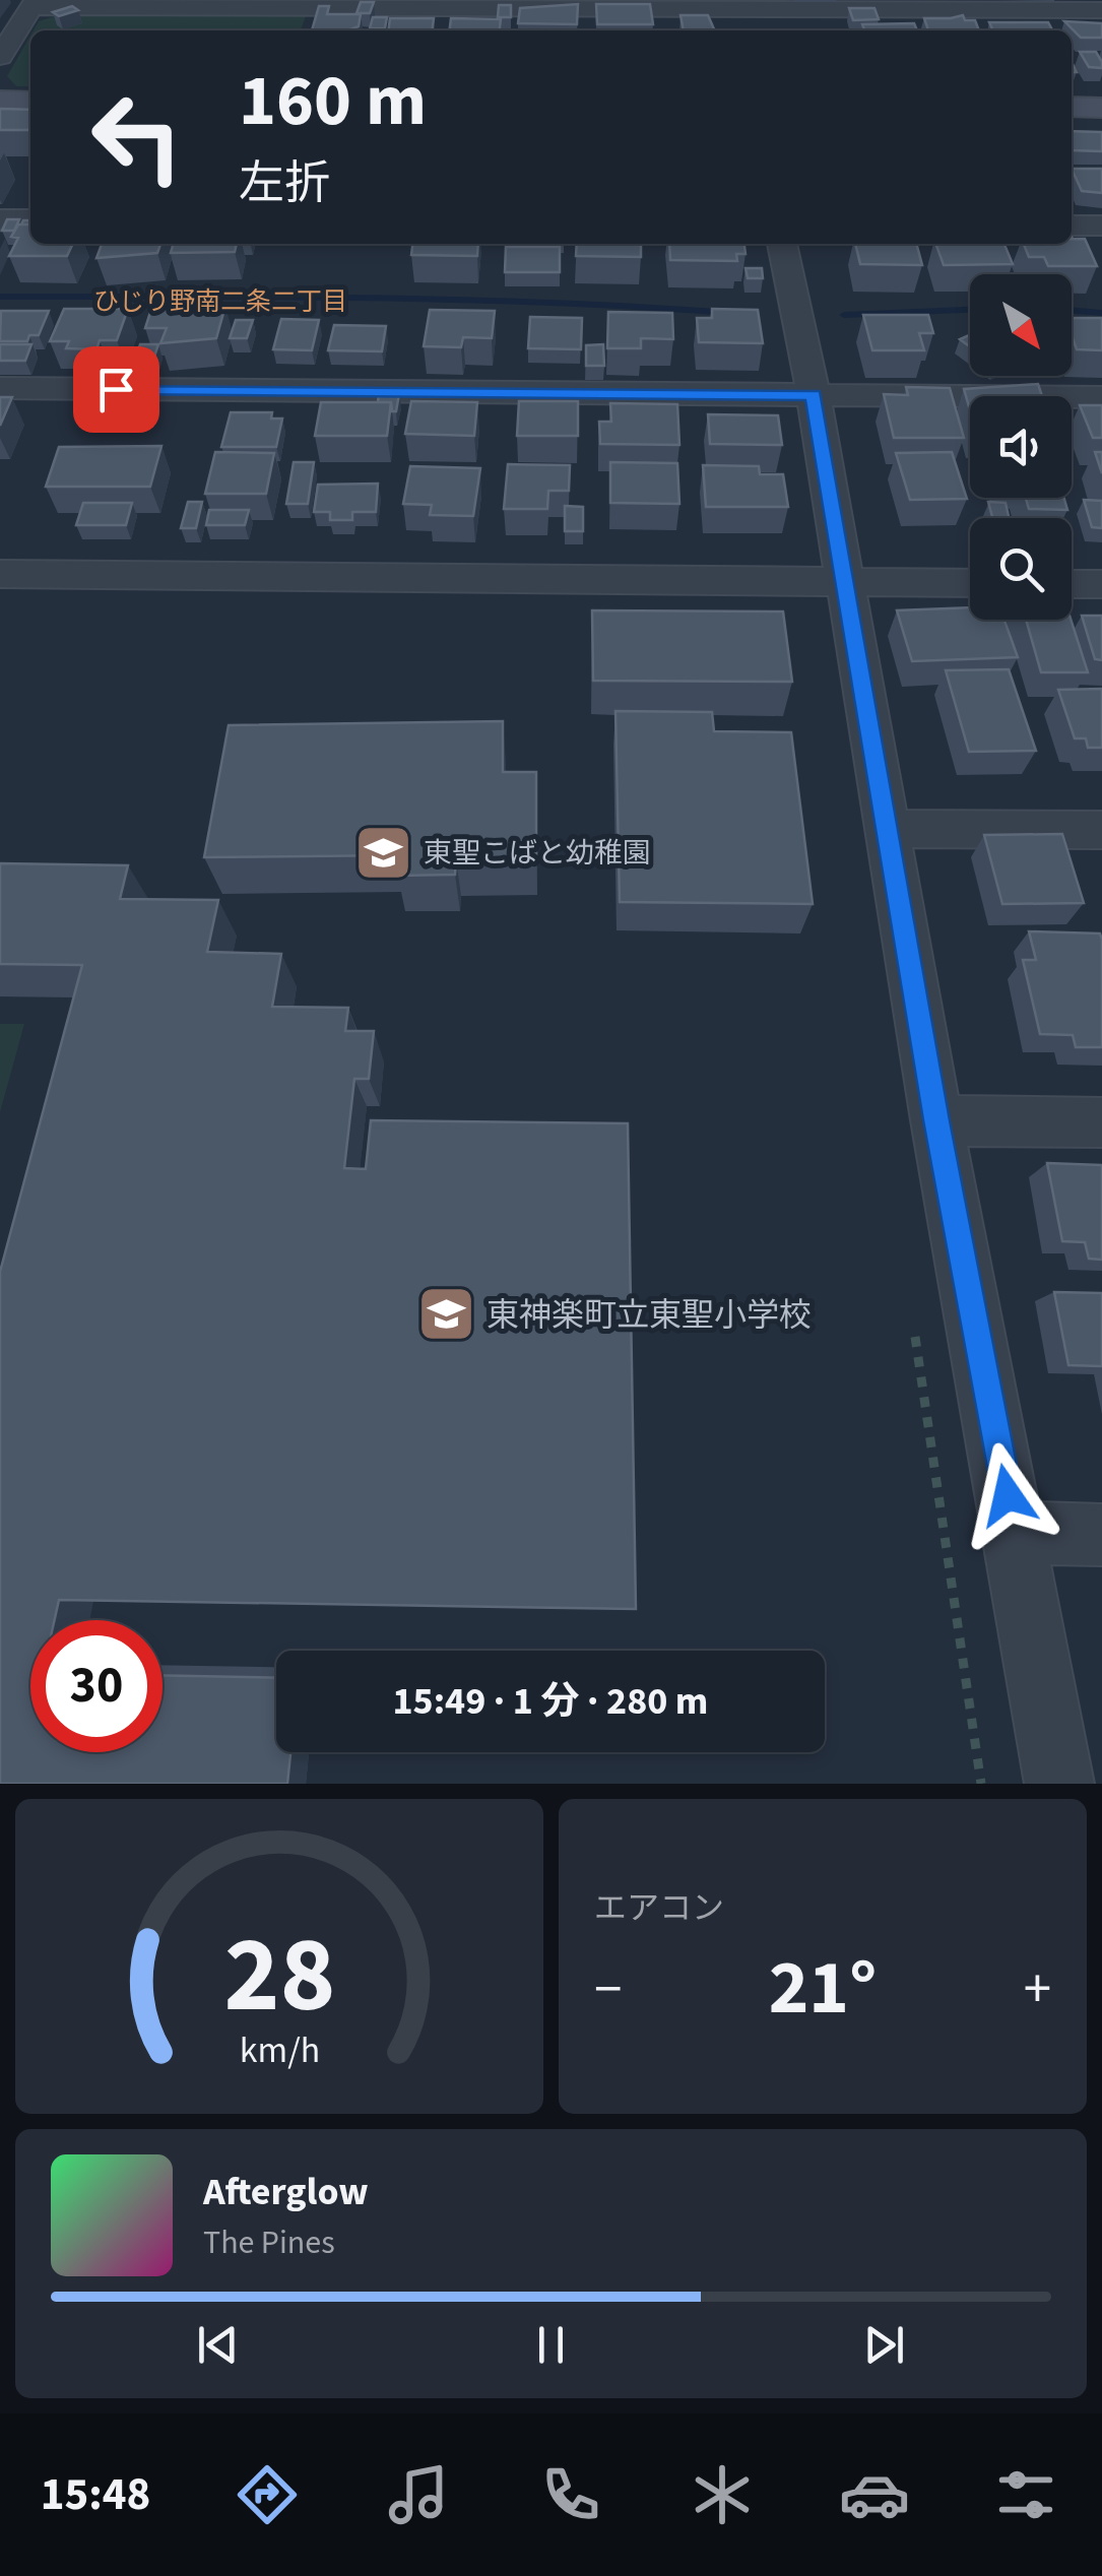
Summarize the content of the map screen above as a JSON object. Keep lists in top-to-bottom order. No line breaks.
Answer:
{"districts":["ひじり野南二条二丁目"],"places":{"school or university":["東聖こばと幼稚園","東神楽町立東聖小学校"]},"north":"bottom right","page":{"turn":["160 m","左折"],"limit":"30","trip":"15:49 · 1 分 · 280 m","tile":"エアコン","heat":["−","21°","+"],"song":["Afterglow","The Pines"],"tabs":"15:48","gauge":["28","km/h"]}}
